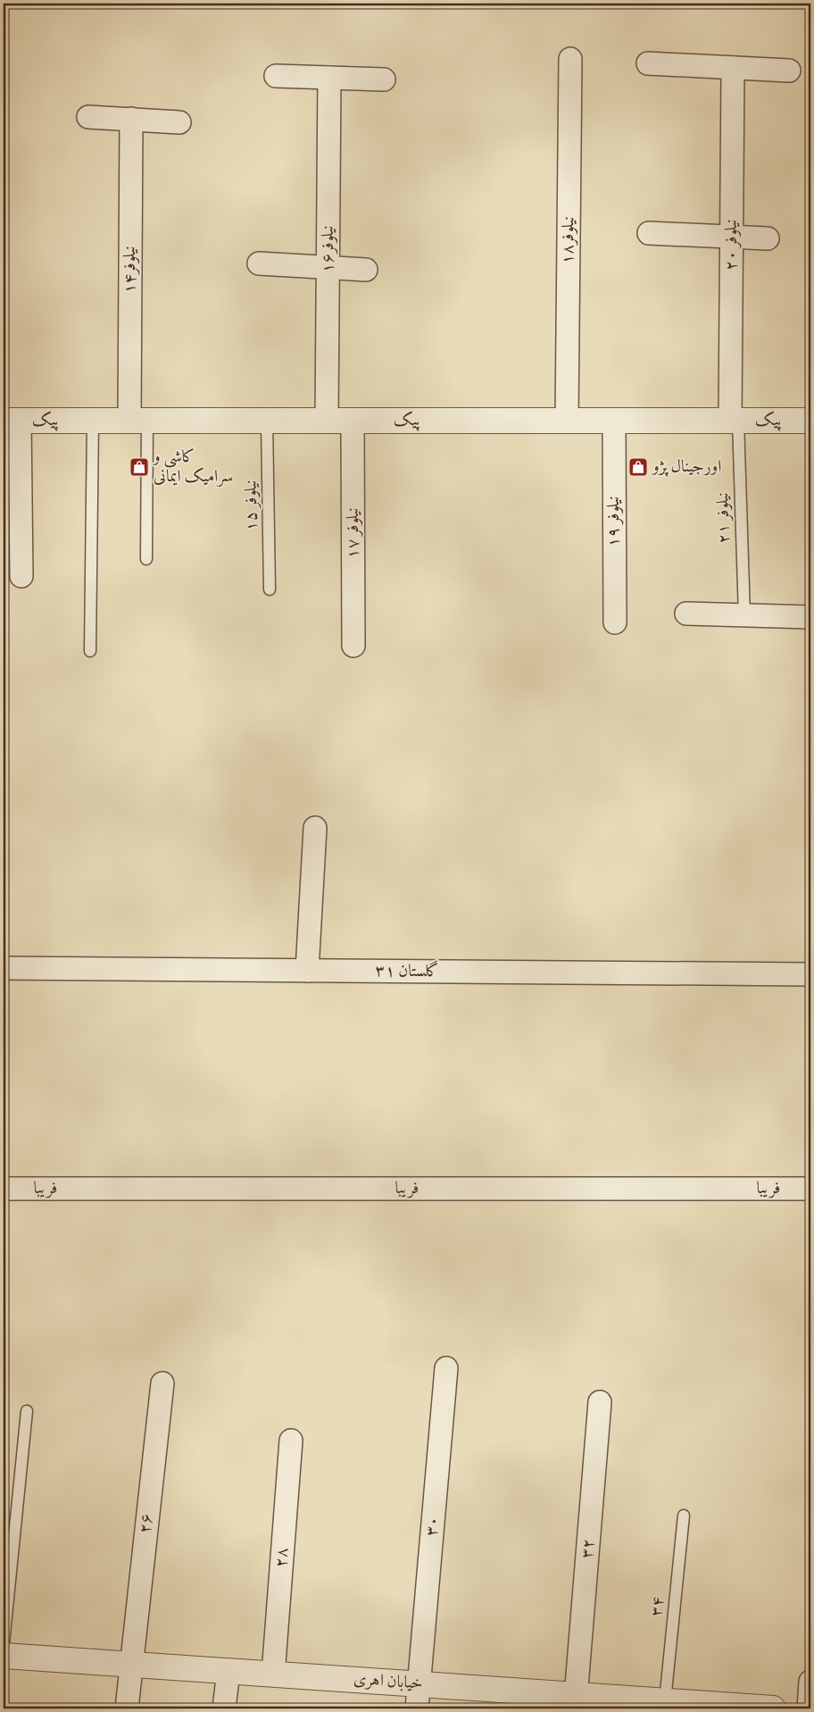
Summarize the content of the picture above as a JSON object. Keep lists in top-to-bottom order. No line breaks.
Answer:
{"streets":{"street":["نیلوفر۱۸","نیلوفر ۲۰","نیلوفر۱۶","نیلوفر۱۴","پیک","نیلوفر ۱۹","نیلوفر ۱۷","گلستان ۳۱","فریبا","۲۶","۳۰","۳۲","۲۸","خیابان اهری"],"lane":["نیلوفر ۱۵","نیلوفر ۲۱","۳۴"]},"crossings":[["نیلوفر۱۸","پیک"],["نیلوفر ۲۰","پیک"],["نیلوفر ۲۰","نیلوفر ۲۱"],["نیلوفر۱۶","پیک"],["نیلوفر۱۴","پیک"],["پیک","نیلوفر ۱۵"],["پیک","نیلوفر ۲۱"],["پیک","نیلوفر ۱۹"],["پیک","نیلوفر ۱۷"],["۲۶","خیابان اهری"],["۳۰","خیابان اهری"],["۳۲","خیابان اهری"],["۲۸","خیابان اهری"],["۳۴","خیابان اهری"]],"places":{"shop":["کاشی و سرامیک ایمانی","اورجینال پژو"]}}
